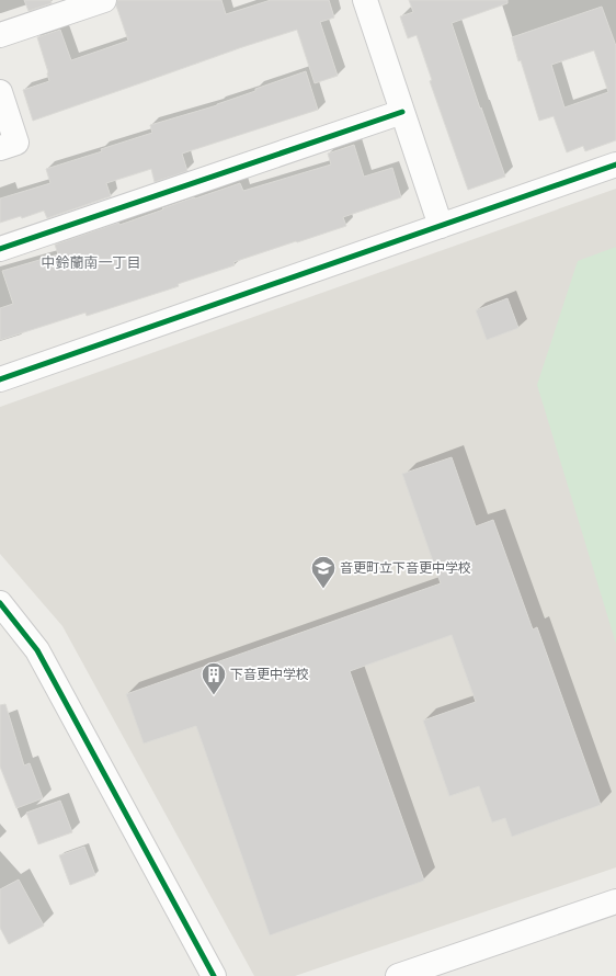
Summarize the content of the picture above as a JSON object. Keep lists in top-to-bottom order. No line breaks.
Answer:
{"districts":["中鈴蘭南一丁目"],"places":{"school or university":["音更町立下音更中学校"],"building":["下音更中学校"]}}
